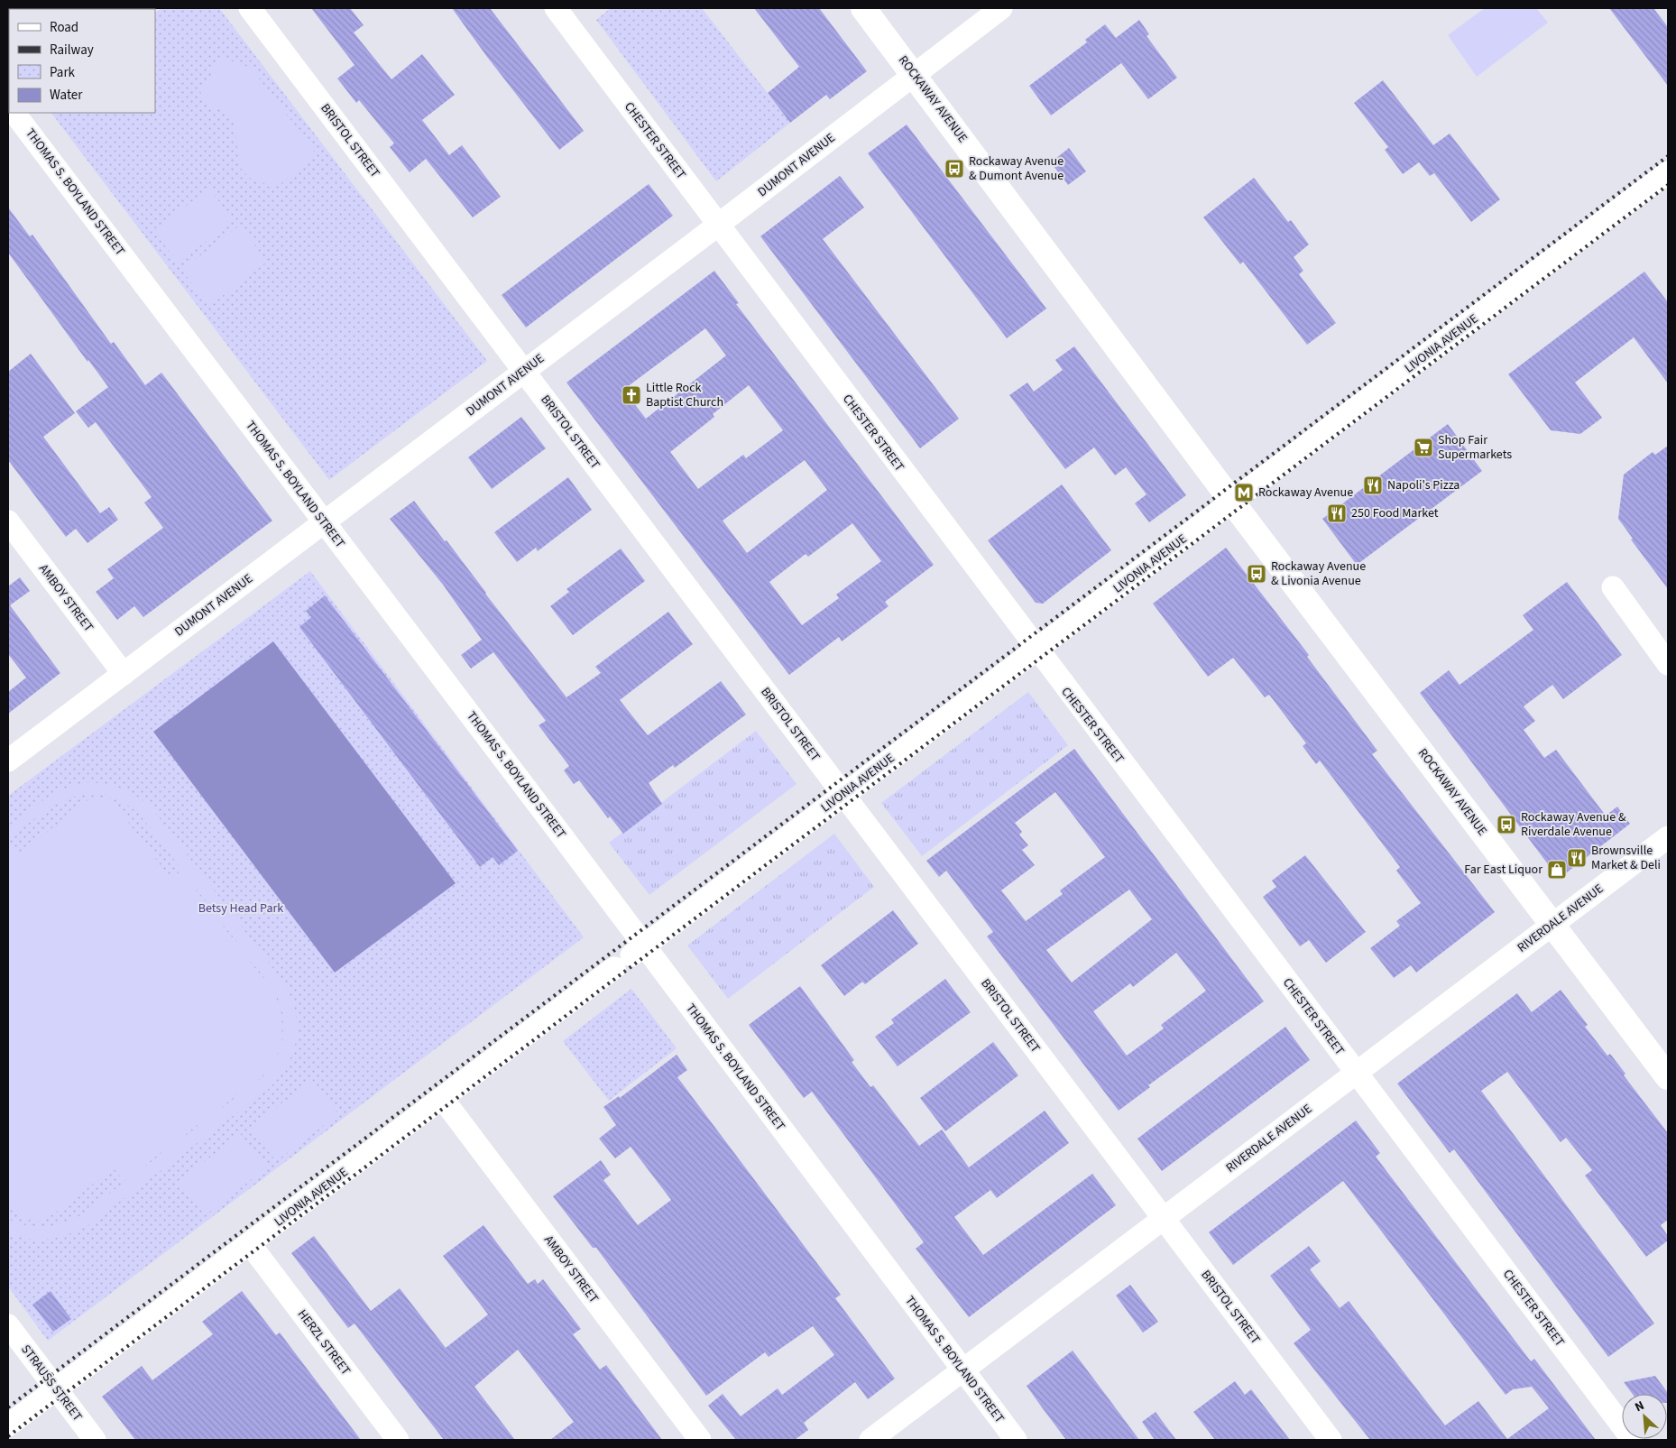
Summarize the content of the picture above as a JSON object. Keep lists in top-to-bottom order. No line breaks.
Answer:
{"streets":{"street":["ROCKAWAY AVENUE","BRISTOL STREET","CHESTER STREET","DUMONT AVENUE","THOMAS S. BOYLAND STREET","LIVONIA AVENUE","AMBOY STREET","RIVERDALE AVENUE","HERZL STREET","STRAUSS STREET"]},"crossings":[["ROCKAWAY AVENUE","DUMONT AVENUE"],["ROCKAWAY AVENUE","LIVONIA AVENUE"],["ROCKAWAY AVENUE","RIVERDALE AVENUE"],["BRISTOL STREET","DUMONT AVENUE"],["BRISTOL STREET","LIVONIA AVENUE"],["BRISTOL STREET","RIVERDALE AVENUE"],["CHESTER STREET","DUMONT AVENUE"],["CHESTER STREET","LIVONIA AVENUE"],["CHESTER STREET","RIVERDALE AVENUE"],["DUMONT AVENUE","THOMAS S. BOYLAND STREET"],["DUMONT AVENUE","AMBOY STREET"],["THOMAS S. BOYLAND STREET","LIVONIA AVENUE"],["THOMAS S. BOYLAND STREET","RIVERDALE AVENUE"],["LIVONIA AVENUE","AMBOY STREET"],["LIVONIA AVENUE","HERZL STREET"],["LIVONIA AVENUE","STRAUSS STREET"]],"parks":["Betsy Head Park"],"places":{"bus stop":["Rockaway Avenue & Dumont Avenue","Rockaway Avenue & Livonia Avenue","Rockaway Avenue & Riverdale Avenue"],"church":["Little Rock Baptist Church"],"supermarket":["Shop Fair Supermarkets"],"restaurant":["Napoli's Pizza","250 Food Market","Brownsville Market & Deli"],"metro station":["Rockaway Avenue"],"shop":["Far East Liquor"]},"legend":["Road","Railway","Park","Water"],"north":"top left"}
